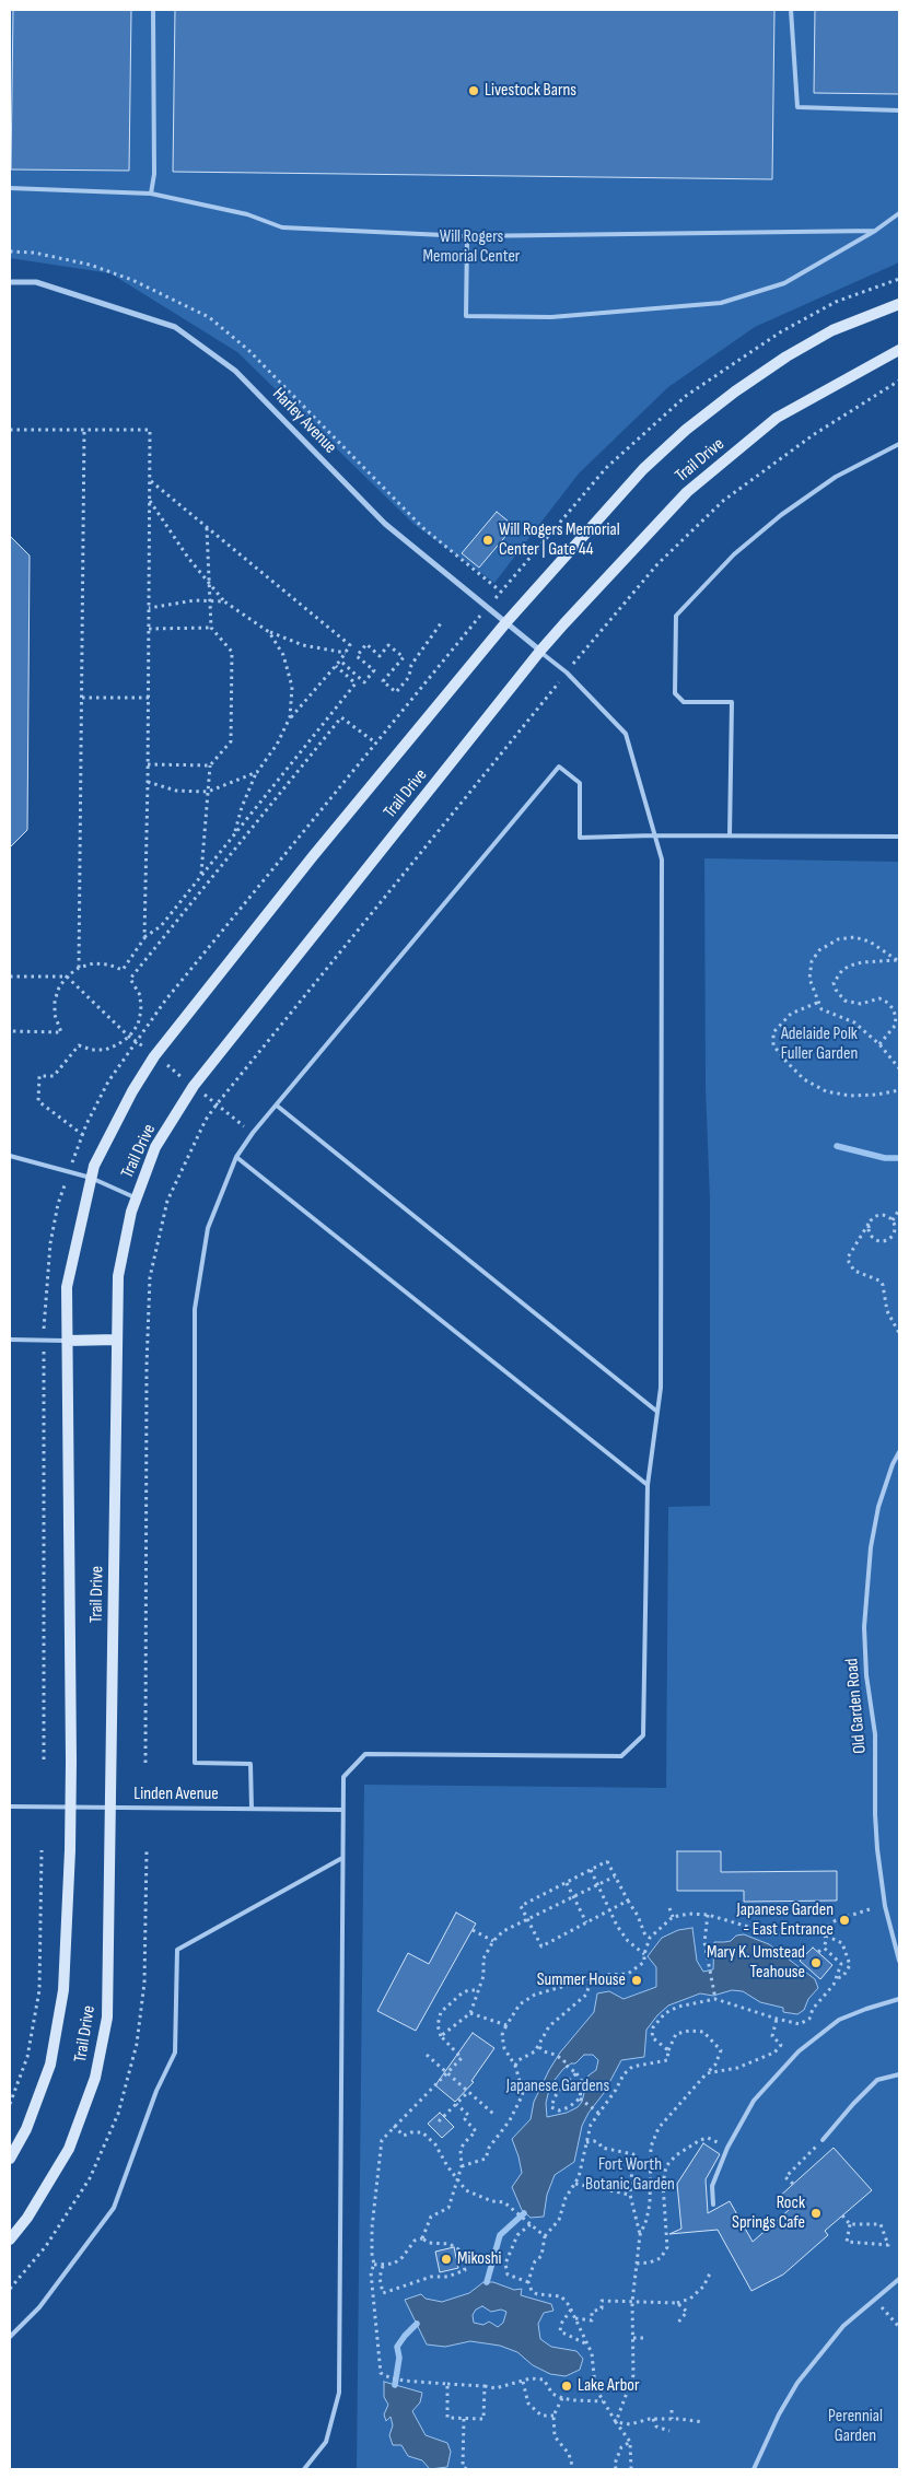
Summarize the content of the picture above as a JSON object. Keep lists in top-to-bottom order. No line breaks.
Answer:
{"streets":{"street":["Harley Avenue","Trail Drive"],"lane":["Old Garden Road","Linden Avenue"]},"crossings":[["Harley Avenue","Trail Drive"],["Trail Drive","Linden Avenue"]],"parks":["Will Rogers Memorial Center","Adelaide Polk Fuller Garden","Japanese Gardens","Fort Worth Botanic Garden","Perennial Garden"],"places":["Livestock Barns","Will Rogers Memorial Center | Gate 44","Japanese Garden - East Entrance","Mary K. Umstead Teahouse","Summer House","Rock Springs Cafe","Mikoshi","Lake Arbor"]}
